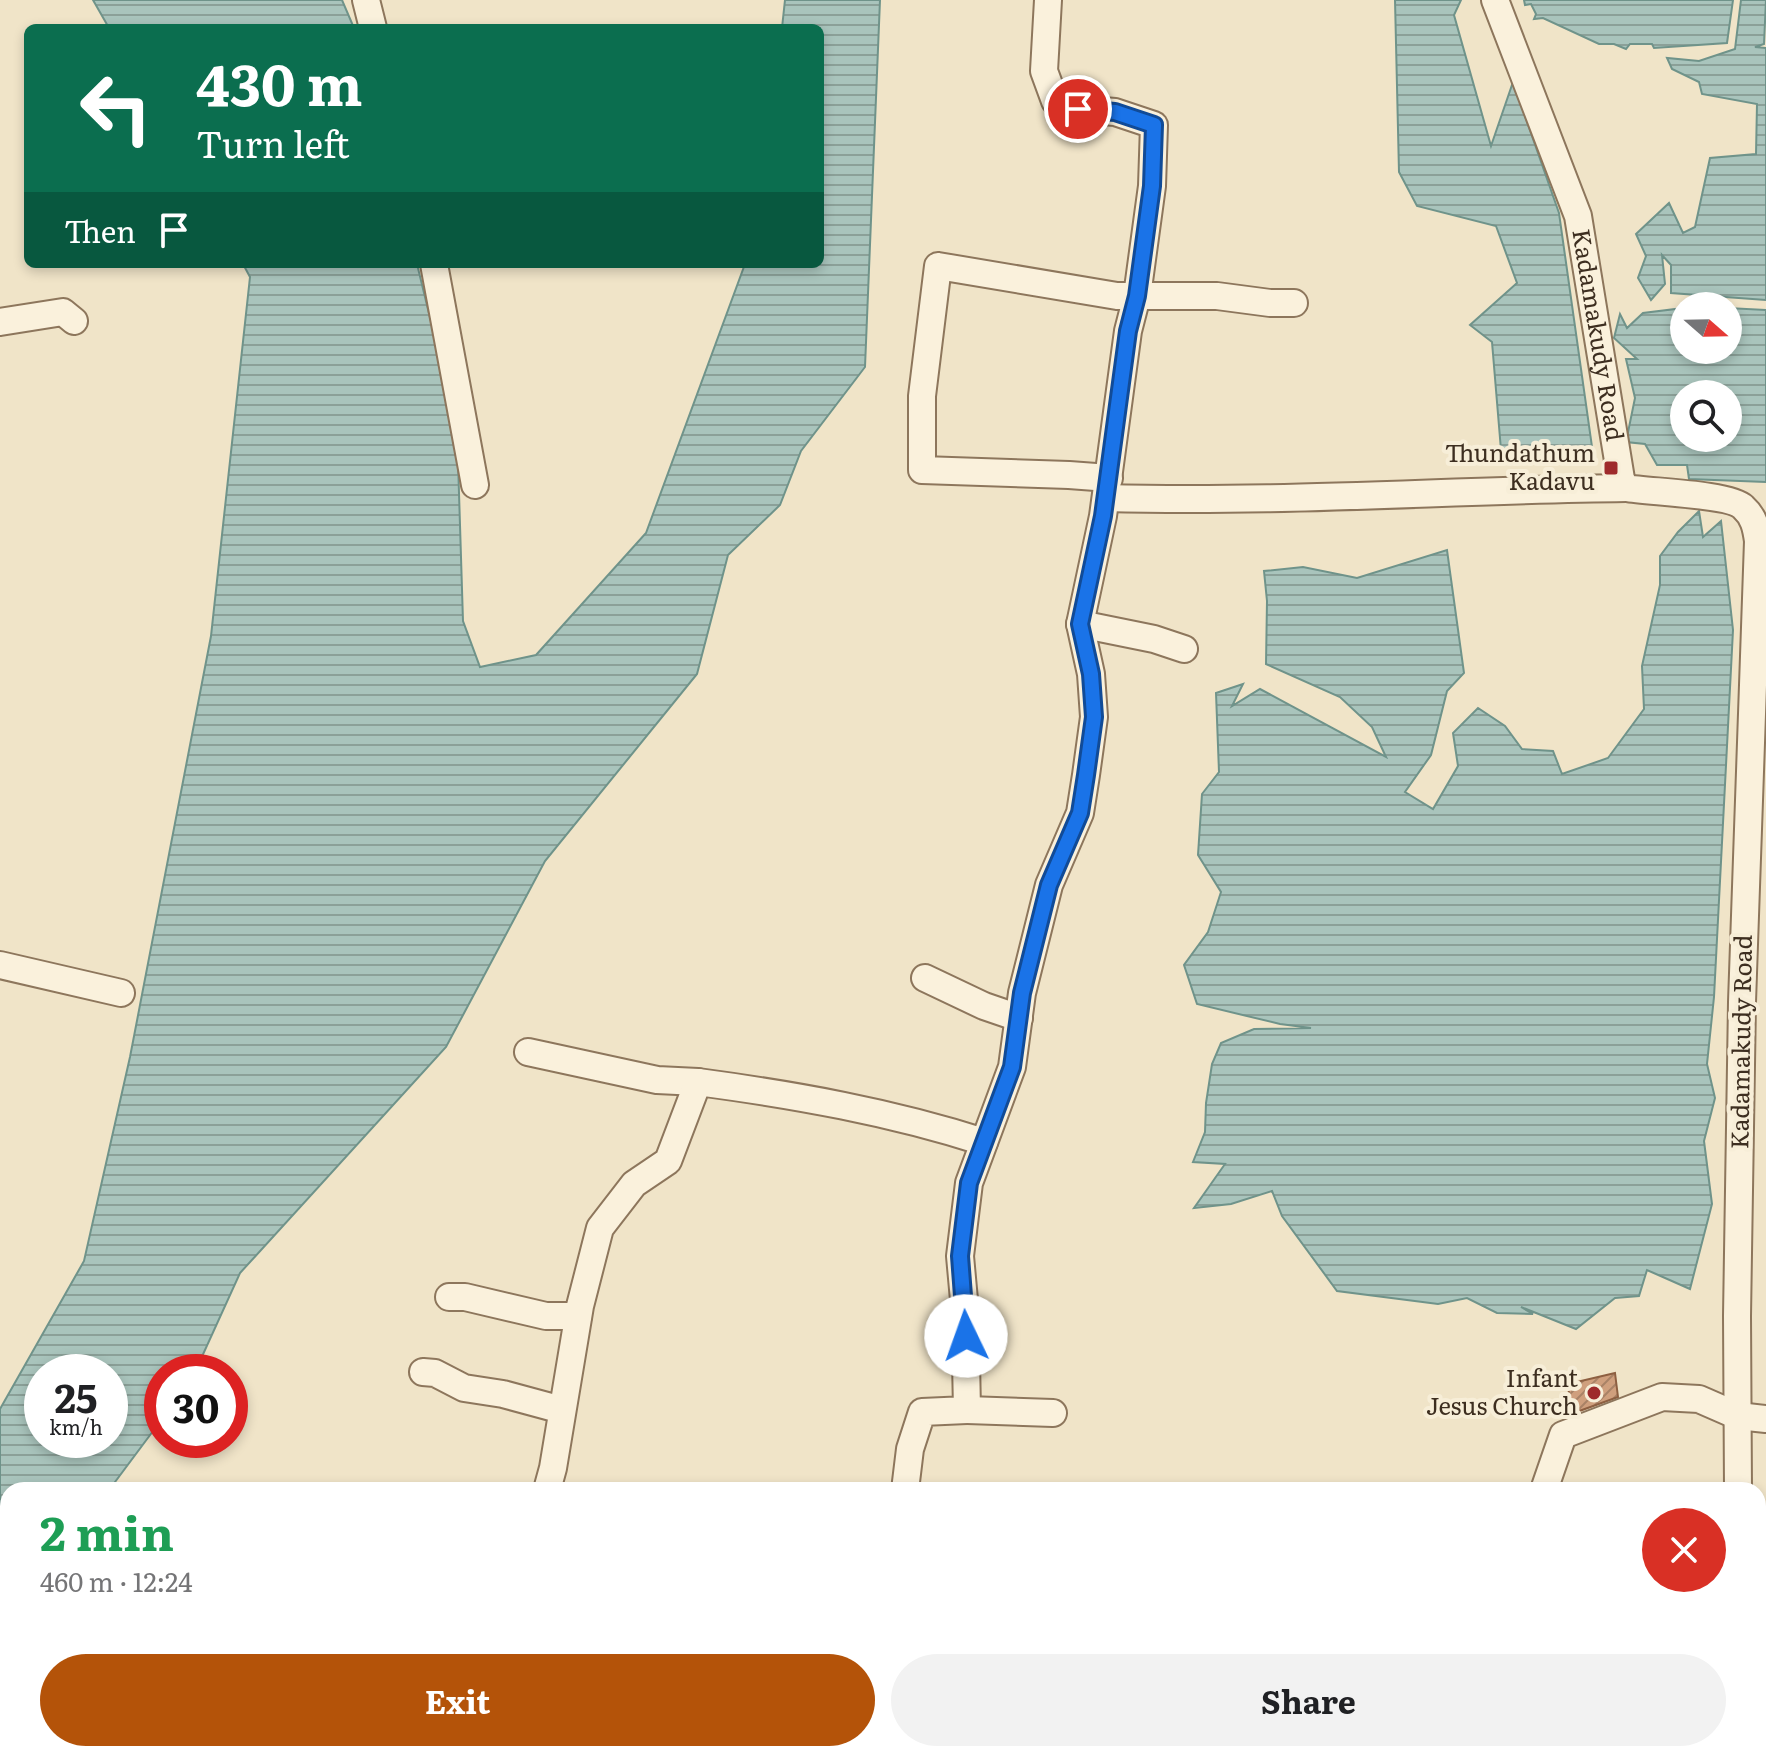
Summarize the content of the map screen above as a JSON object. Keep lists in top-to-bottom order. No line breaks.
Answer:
{"streets":{"street":["Kadamakudy Road"]},"places":{"transit":["Thundathum Kadavu"],"other":["Infant Jesus Church"]},"north":"right","page":{"turn":["430 m","Turn left"],"then":"Then","speed":"25 km/h","limit":"30","heading":["2 min","460 m · 12:24"],"buttons":["Exit","Share"]}}
